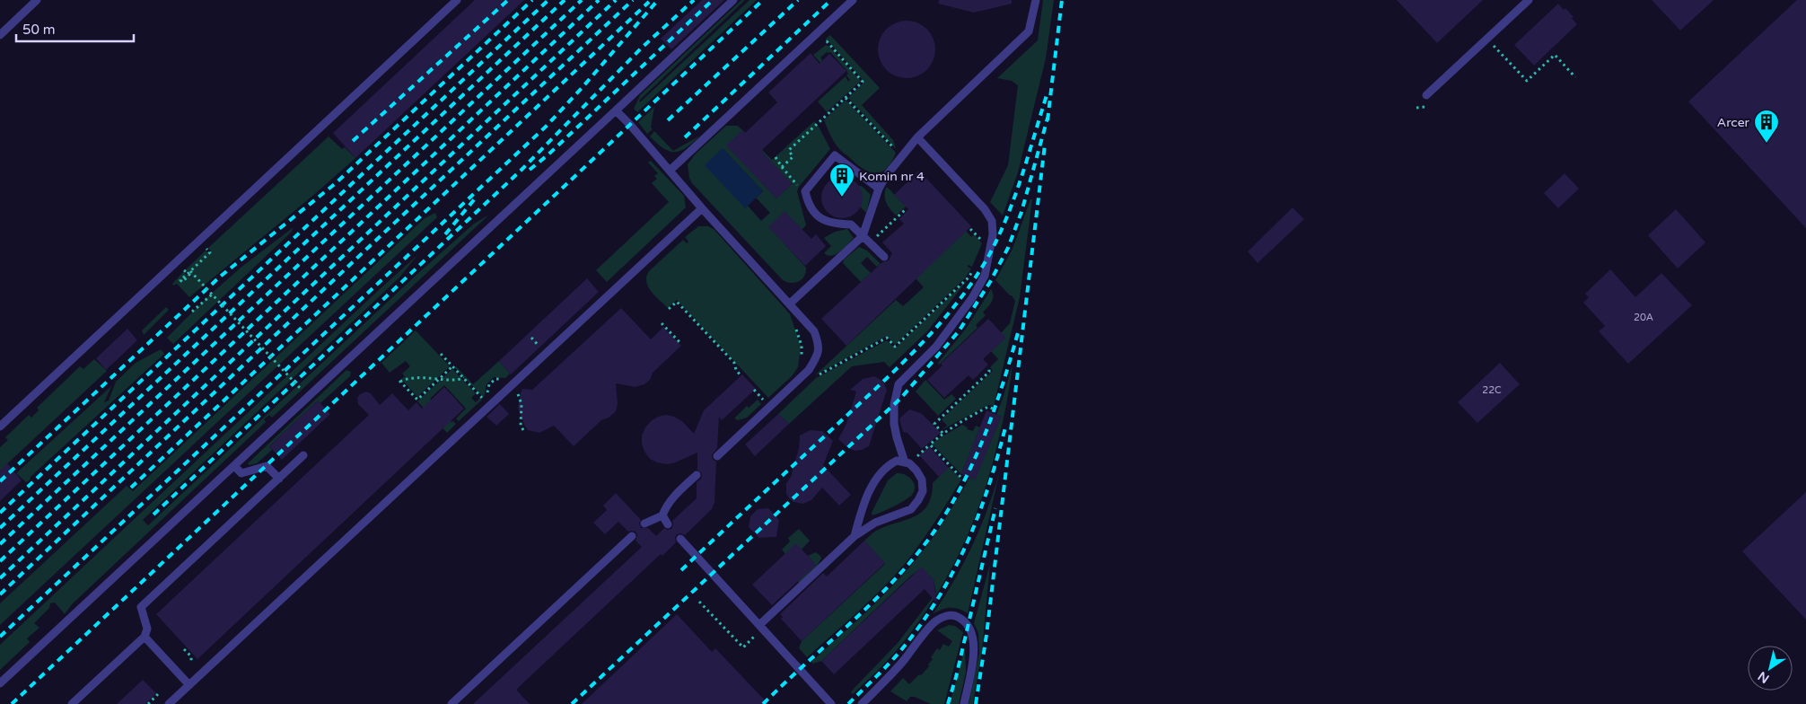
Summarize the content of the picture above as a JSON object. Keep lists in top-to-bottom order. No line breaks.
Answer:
{"places":{"building":["Arcer","Komin nr 4"]},"house_numbers":["20A","22C"],"scale_bar":"50 m","north":"bottom left"}
